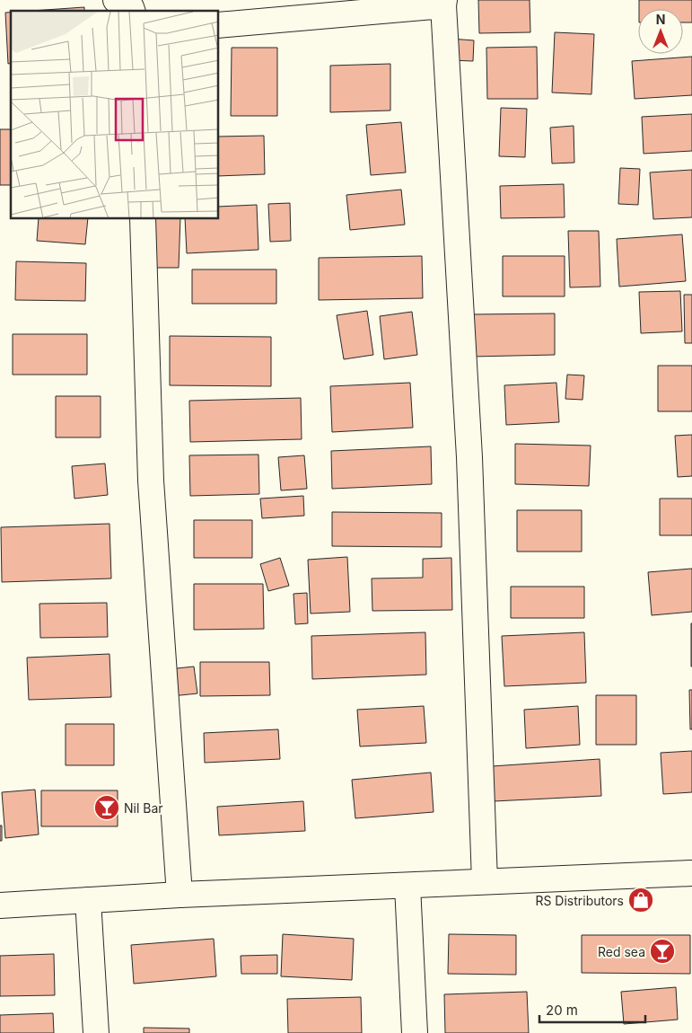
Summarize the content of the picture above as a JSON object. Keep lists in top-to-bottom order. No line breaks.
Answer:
{"places":{"bar":["Nil Bar","Red sea"],"shop":["RS Distributors"]},"scale_bar":"20 m","north":"top"}
